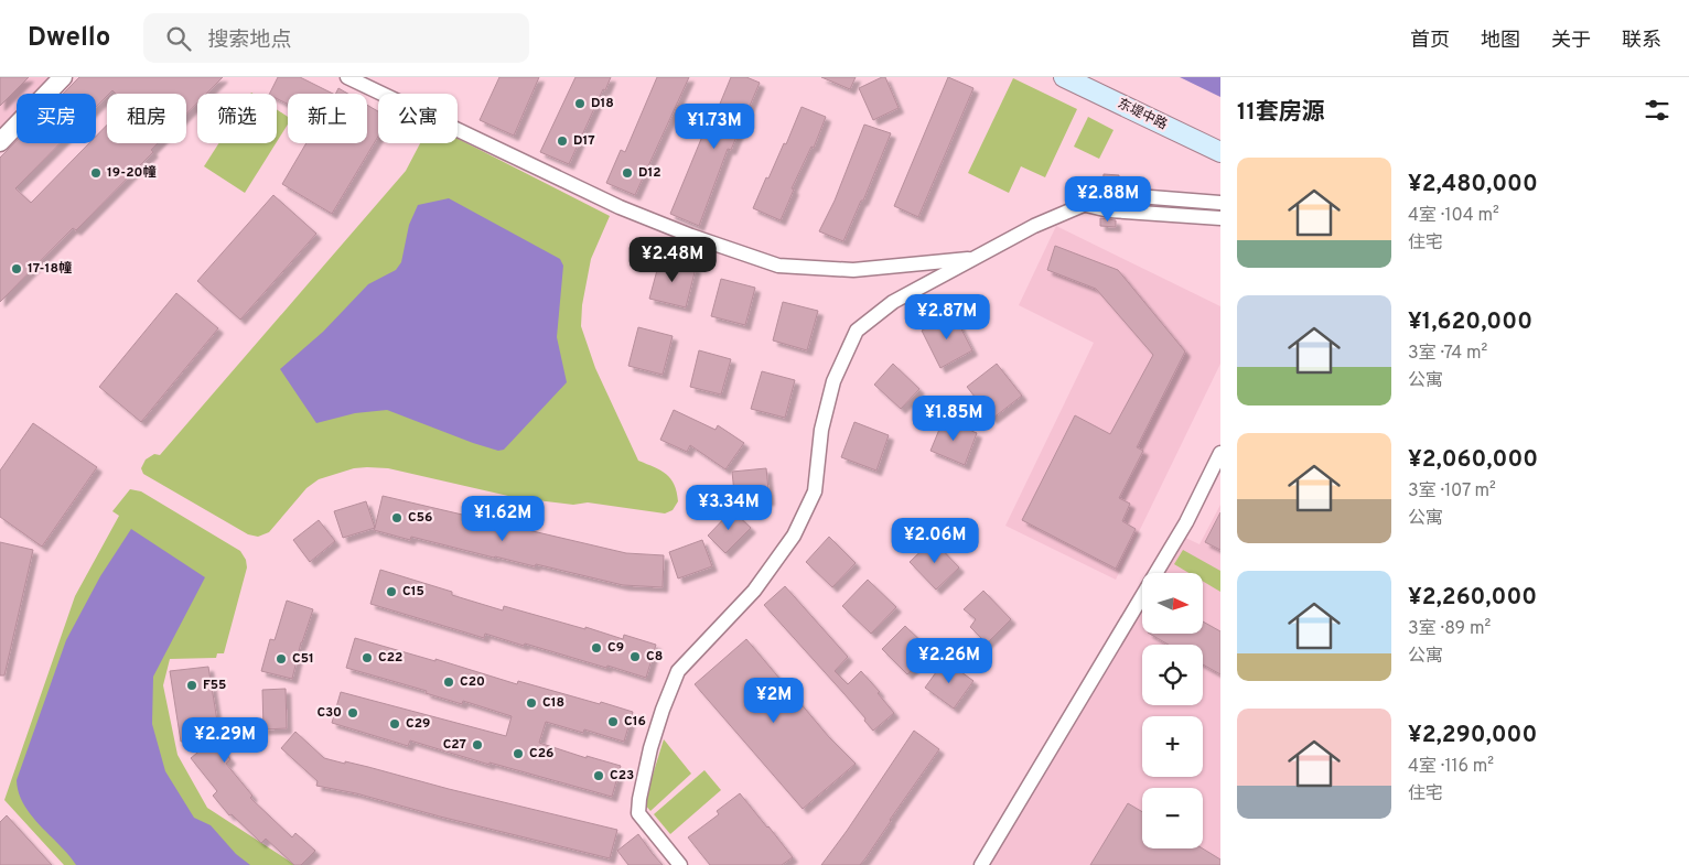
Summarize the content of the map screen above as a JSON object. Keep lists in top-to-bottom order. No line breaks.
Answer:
{"streets":{"main road":["东堤中路"]},"places":["D18","D17","19-20幢","D12","17-18幢","C56","C15","C9","C8","C22","C51","C20","F55","C18","C30","C16","C29","C27","C26","C23"],"north":"right","page":{"header":"Dwello","search":"搜索地点","nav":["首页","地图","关于","联系"],"heading":"11套房源","chip":["买房","租房","筛选","新上","公寓"],"price":["¥1.73M","¥2.88M","¥2.48M","¥2.87M","¥1.85M","¥3.34M","¥1.62M","¥2.06M","¥2.26M","¥2M","¥2.29M"],"list":[{"name":"¥2,480,000","note":"4室 · 104 m² · 住宅"},{"name":"¥1,620,000","note":"3室 · 74 m² · 公寓"},{"name":"¥2,060,000","note":"3室 · 107 m² · 公寓"},{"name":"¥2,260,000","note":"3室 · 89 m² · 公寓"},{"name":"¥2,290,000","note":"4室 · 116 m² · 住宅"}],"map_buttons":["+","−"]}}
